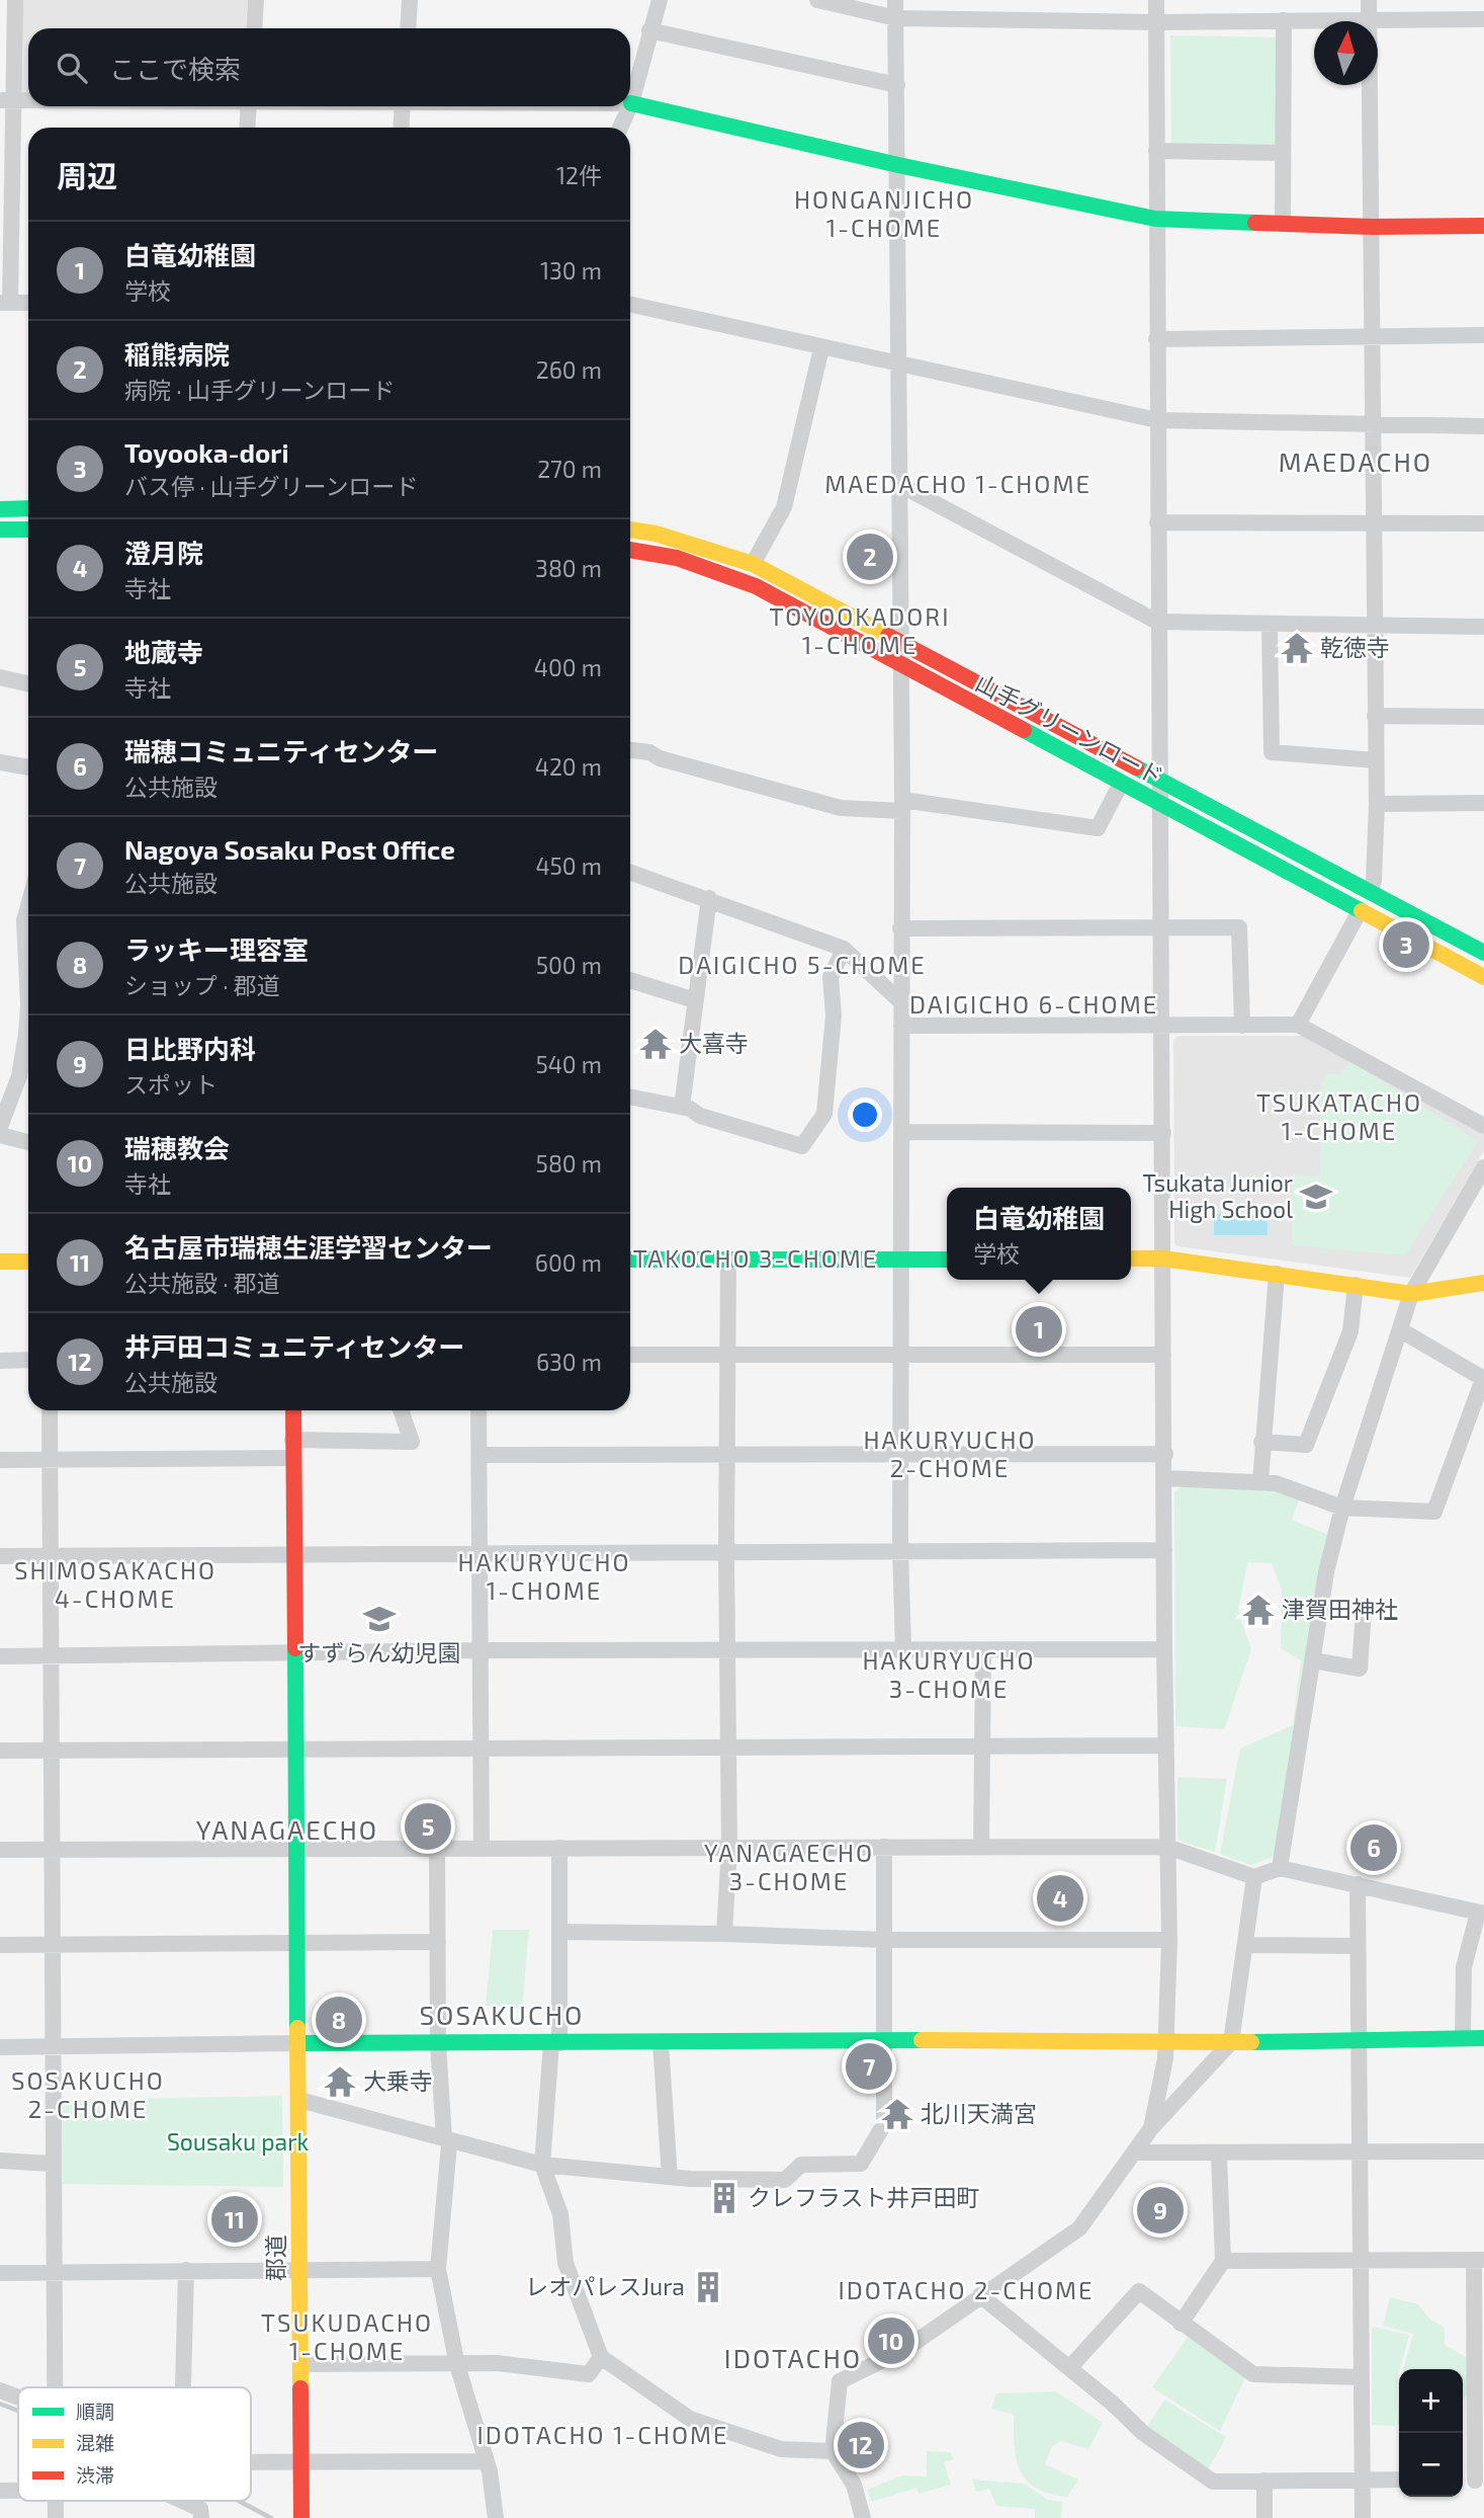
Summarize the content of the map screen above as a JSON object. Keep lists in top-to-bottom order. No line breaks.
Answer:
{"streets":{"street":["山手グリーンロード","郡道"]},"districts":["HONGANJICHO 1-CHOME","MAEDACHO","MAEDACHO 1-CHOME","TOYOOKADORI 1-CHOME","DAIGICHO 5-CHOME","DAIGICHO 6-CHOME","TSUKATACHO 1-CHOME","TAKOCHO 3-CHOME","HAKURYUCHO 2-CHOME","HAKURYUCHO 1-CHOME","SHIMOSAKACHO 4-CHOME","HAKURYUCHO 3-CHOME","YANAGAECHO","YANAGAECHO 3-CHOME","SOSAKUCHO","SOSAKUCHO 2-CHOME","IDOTACHO 2-CHOME","TSUKUDACHO 1-CHOME","IDOTACHO","IDOTACHO 1-CHOME"],"parks":["Sousaku park"],"places":{"temple":["乾徳寺","大喜寺","津賀田神社","大乗寺","北川天満宮"],"school or university":["Tsukata Junior High School","すずらん幼児園"],"building":["クレフラスト井戸田町","レオパレスJura"]},"legend":["順調","混雑","渋滞"],"north":"top","page":{"search":"ここで検索","heading":["周辺","12件"],"list":[{"mark":"1","name":"白竜幼稚園","note":"学校","value":"130 m"},{"mark":"2","name":"稲熊病院","note":"病院 · 山手グリーンロード","value":"260 m"},{"mark":"3","name":"Toyooka-dori","note":"バス停 · 山手グリーンロード","value":"270 m"},{"mark":"4","name":"澄月院","note":"寺社","value":"380 m"},{"mark":"5","name":"地蔵寺","note":"寺社","value":"400 m"},{"mark":"6","name":"瑞穂コミュニティセンター","note":"公共施設","value":"420 m"},{"mark":"7","name":"Nagoya Sosaku Post Office","note":"公共施設","value":"450 m"},{"mark":"8","name":"ラッキー理容室","note":"ショップ · 郡道","value":"500 m"},{"mark":"9","name":"日比野内科","note":"スポット","value":"540 m"},{"mark":"10","name":"瑞穂教会","note":"寺社","value":"580 m"},{"mark":"11","name":"名古屋市瑞穂生涯学習センター","note":"公共施設 · 郡道","value":"600 m"},{"mark":"12","name":"井戸田コミュニティセンター","note":"公共施設","value":"630 m"}],"pins":["2","3","1","5","6","4","8","7","9","11","10","12"],"popup":["白竜幼稚園","学校"],"map_buttons":["+","−"]}}
